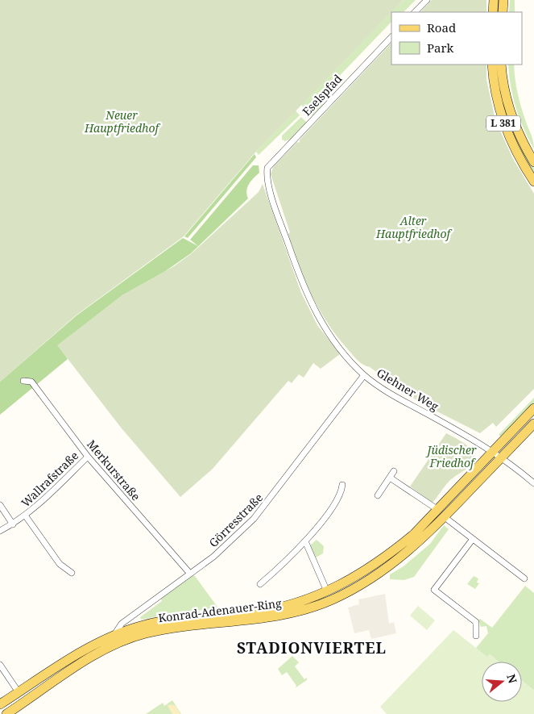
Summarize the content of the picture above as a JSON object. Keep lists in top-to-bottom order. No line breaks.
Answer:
{"streets":{"main road":["L 381","Konrad-Adenauer-Ring"],"street":["Eselspfad","Glehner Weg","Merkurstraße","Wallrafstraße","Görresstraße"]},"crossings":[["Eselspfad","Glehner Weg"],["Glehner Weg","Görresstraße"],["Glehner Weg","Konrad-Adenauer-Ring"],["Merkurstraße","Wallrafstraße"],["Merkurstraße","Görresstraße"],["Görresstraße","Konrad-Adenauer-Ring"]],"districts":["STADIONVIERTEL"],"parks":["Neuer Hauptfriedhof","Alter Hauptfriedhof","Jüdischer Friedhof"],"legend":["Road","Park"],"north":"right"}
